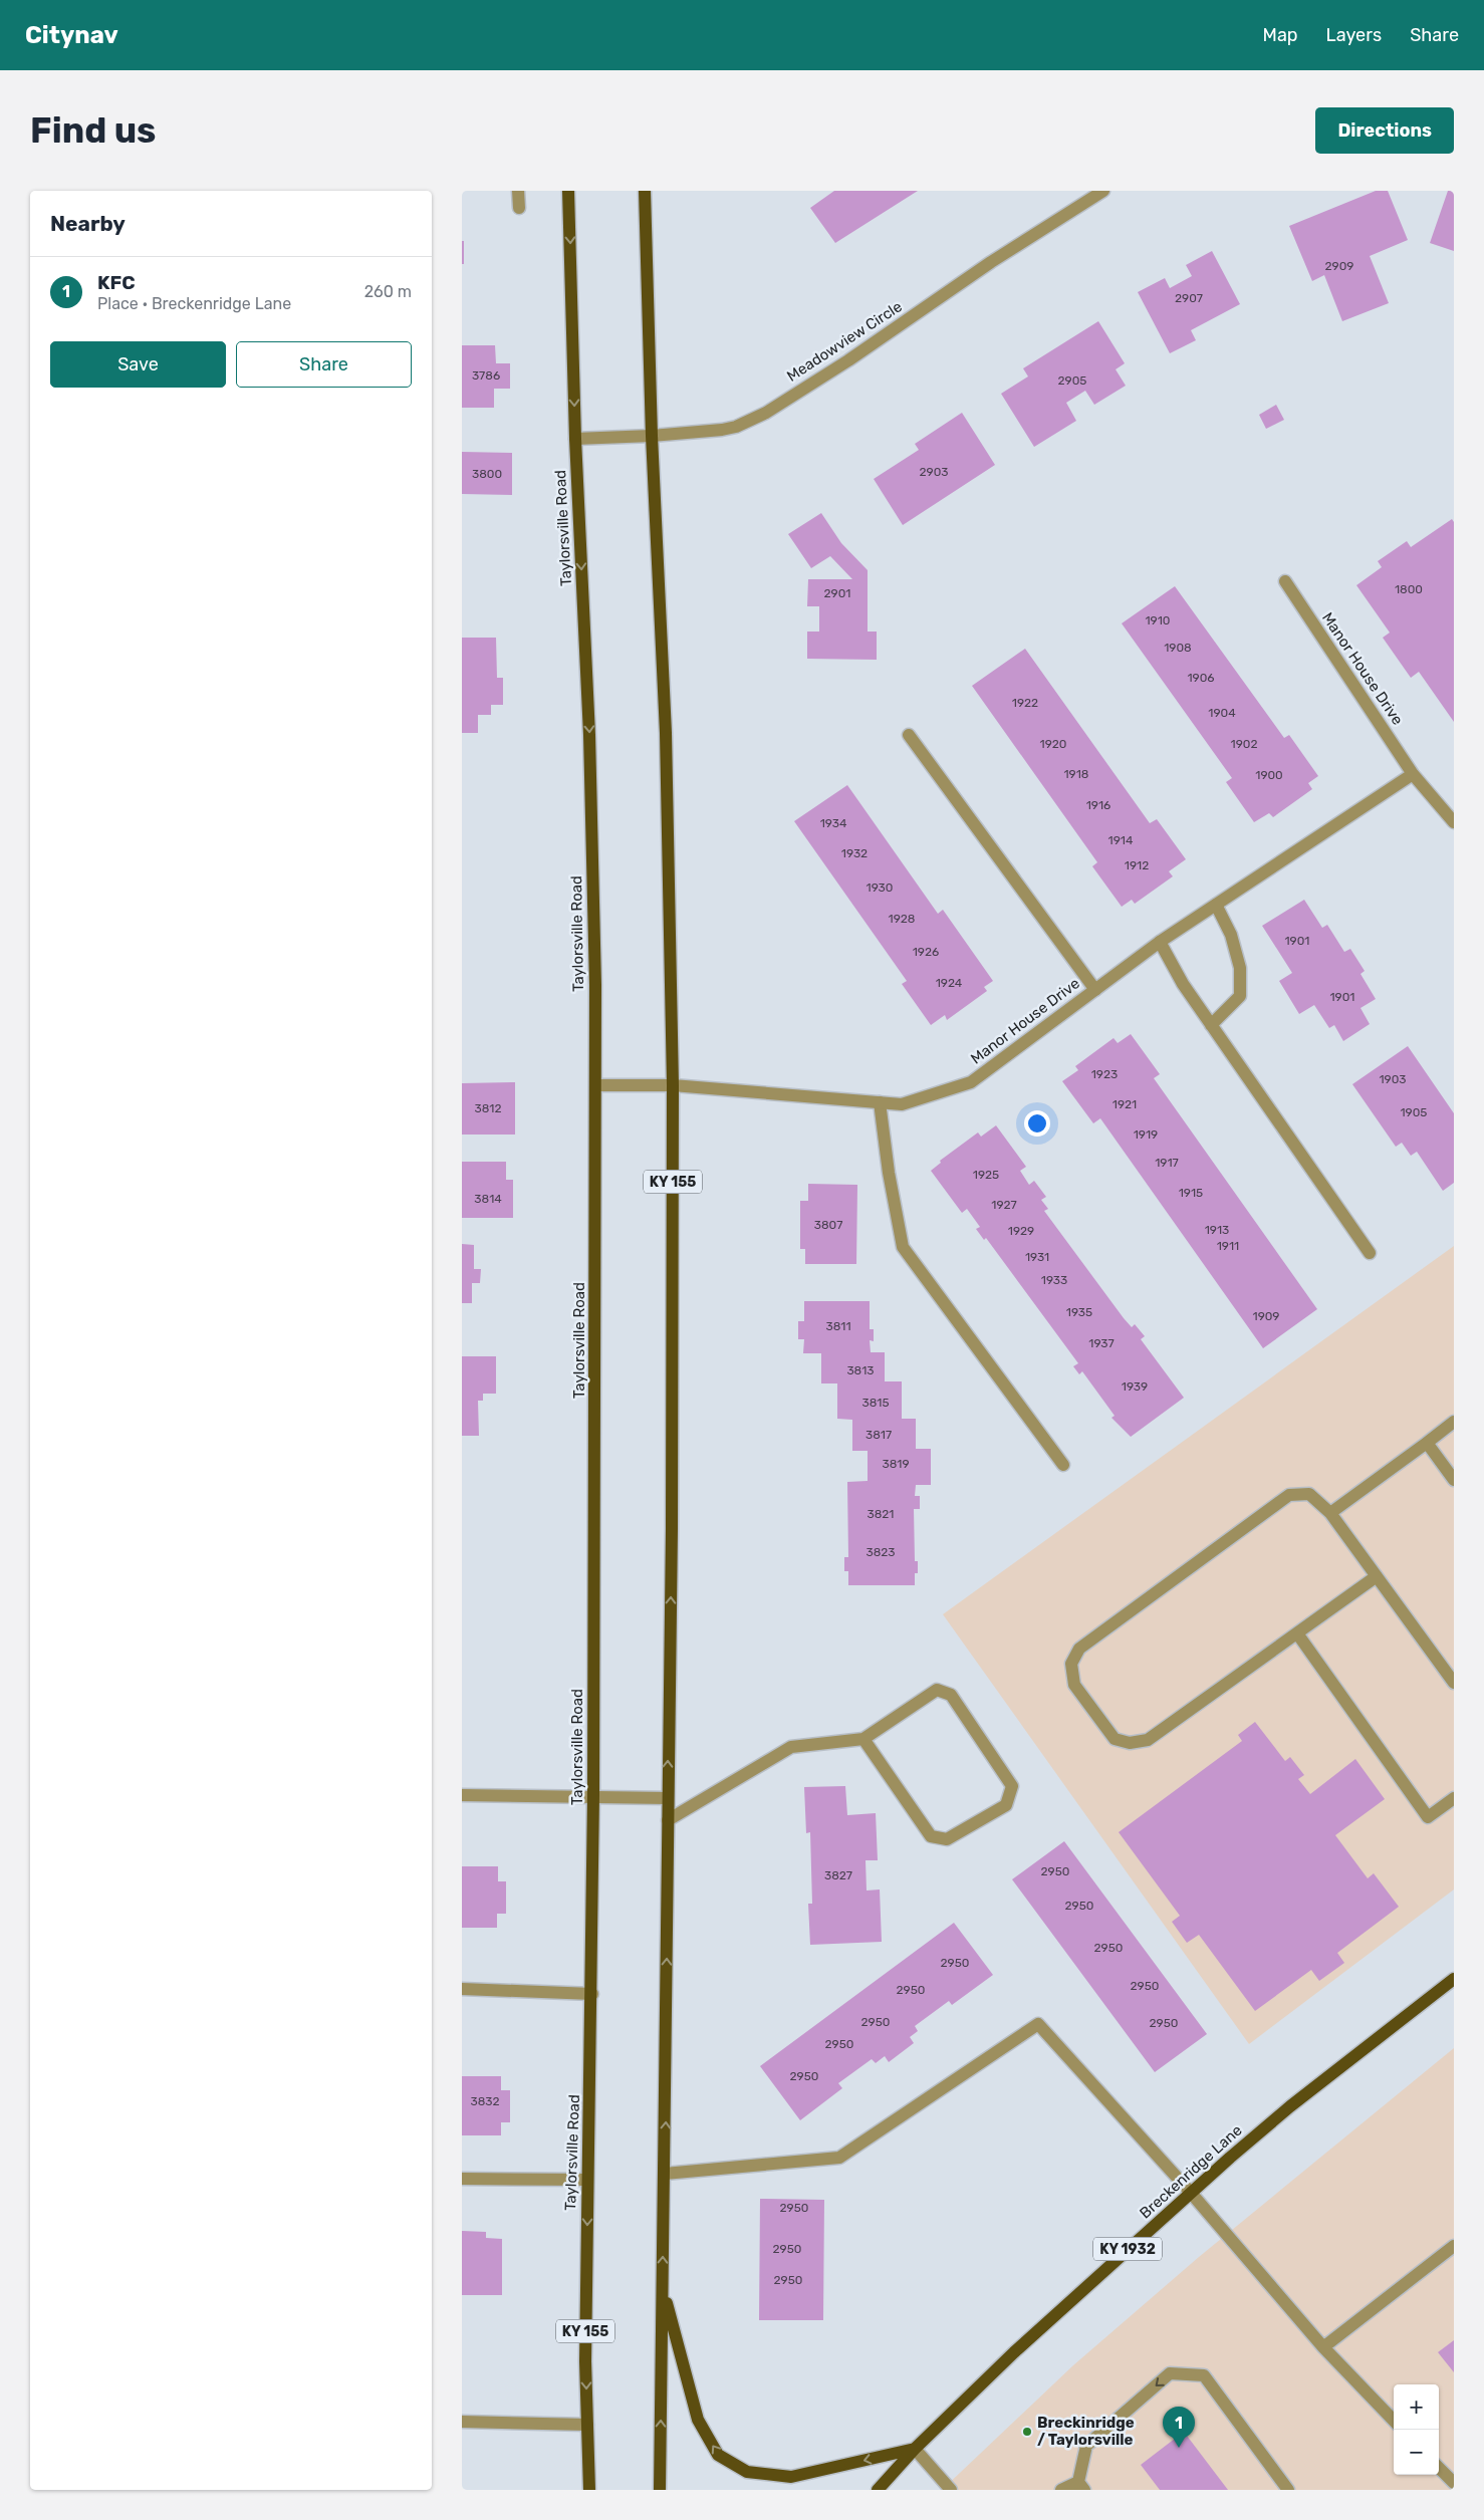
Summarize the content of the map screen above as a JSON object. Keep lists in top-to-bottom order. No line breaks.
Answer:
{"streets":{"main road":["Taylorsville Road","KY 155","Breckenridge Lane","KY 1932"],"street":["Meadowview Circle","Manor House Drive"]},"crossings":[["Meadowview Circle","Taylorsville Road"],["Meadowview Circle","KY 155"],["Taylorsville Road","Manor House Drive"],["Manor House Drive","KY 155"]],"places":["Breckinridge / Taylorsville"],"house_numbers":["2909","2907","3786","2905","2903","3800","1800","2901","1910","1908","1906","1922","1904","1920","1902","1918","1900","1916","1934","1914","1932","1912","1930","1928","1901","1926","1924","1901","1923","1903","1921","3812","1905","1919","1917","1925","1915","3814","1927","3807","1913","1929","1911","1931","1933","1935","1909","3811","1937","3813","1939","3815","3817","3819","3821","3823","2950","3827","2950","2950","2950","2950","2950","2950","2950","2950","2950","3832","2950","2950","2950"],"page":{"header":"Citynav","nav":["Map","Layers","Share"],"buttons":["Directions",["Save","Share"]],"title":"Find us","heading":"Nearby","list":[{"mark":"1","name":"KFC","note":"Place · Breckenridge Lane","value":"260 m"}],"map_buttons":["+","−"],"pins":"1"}}
